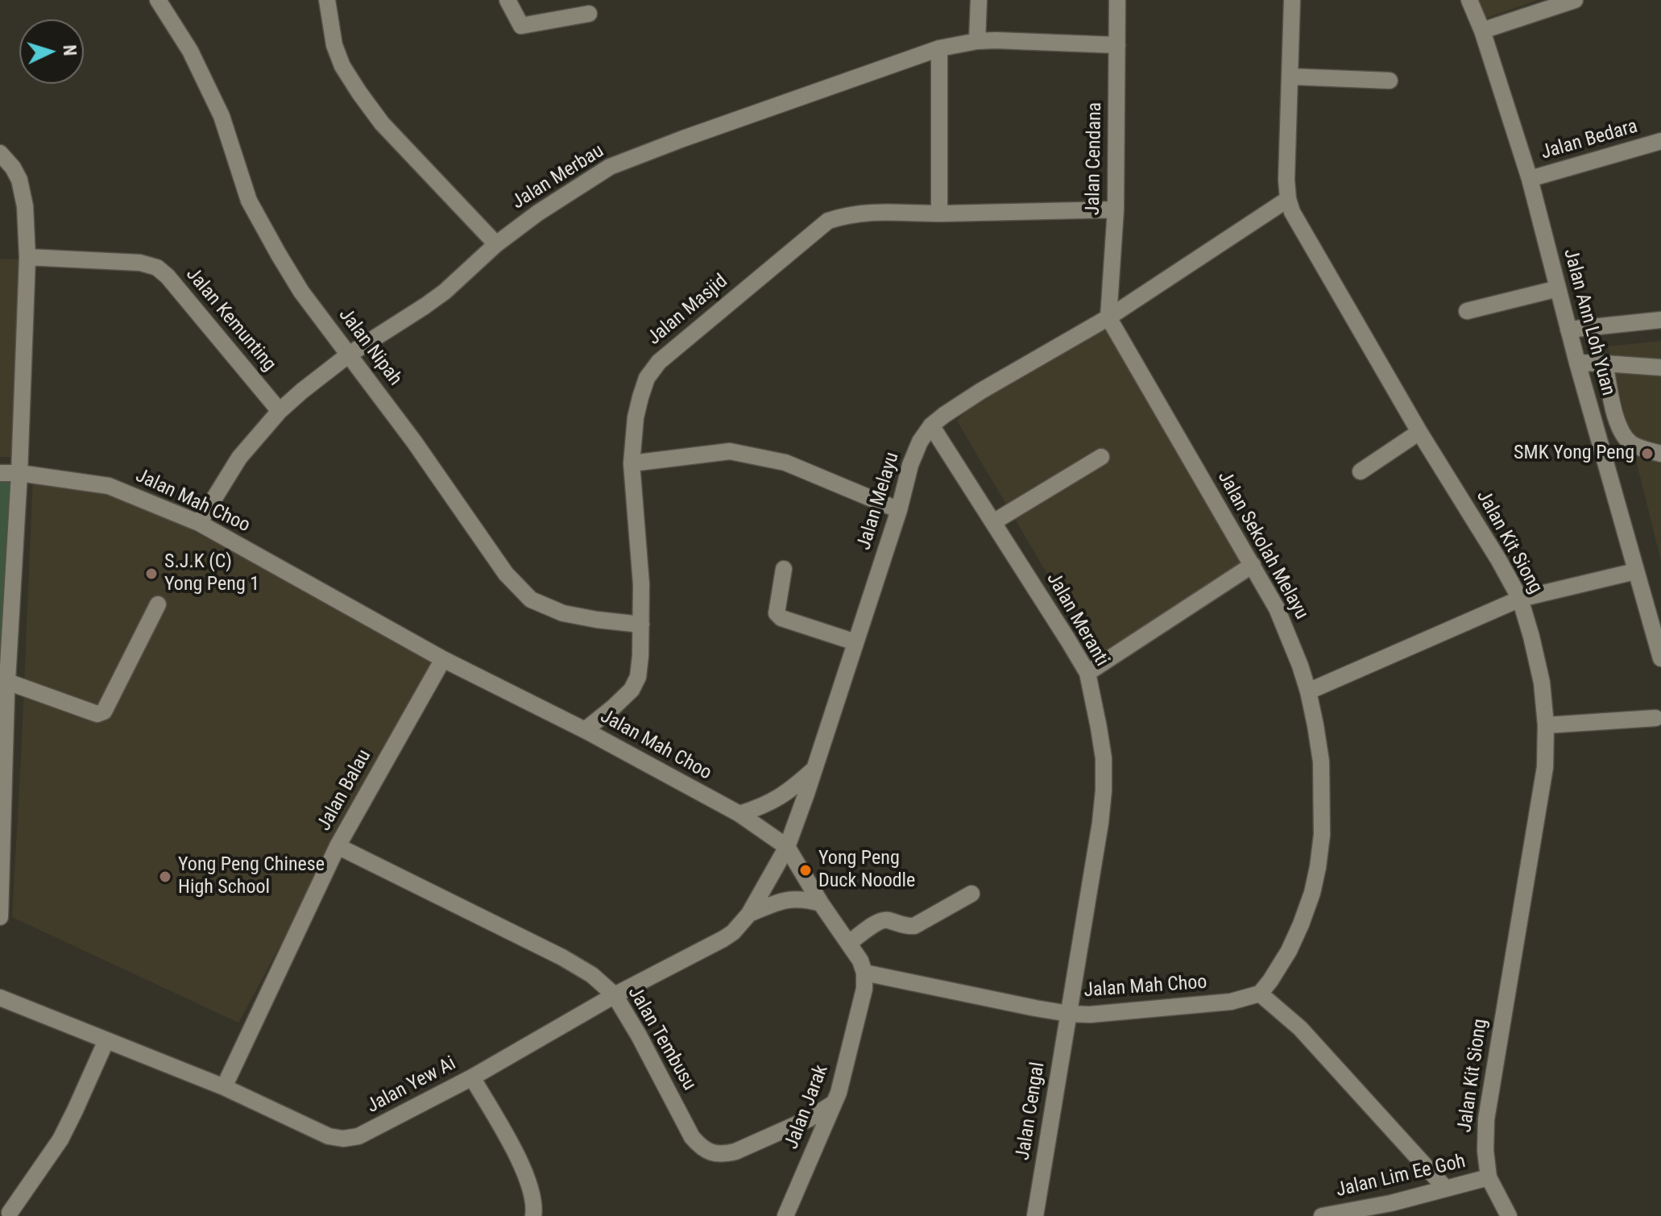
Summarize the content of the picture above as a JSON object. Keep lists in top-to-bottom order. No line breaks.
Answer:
{"streets":{"street":["Jalan Bedara","Jalan Cendana","Jalan Merbau","Jalan Masjid","Jalan Kemunting","Jalan Ann Loh Yuan","Jalan Nipah","Jalan Mah Choo","Jalan Melayu","Jalan Kit Siong","Jalan Sekolah Melayu","Jalan Meranti","Jalan Balau","Jalan Tembusu","Jalan Yew Ai","Jalan Jarak","Jalan Cengal","Jalan Lim Ee Goh"]},"crossings":[["Jalan Bedara","Jalan Ann Loh Yuan"],["Jalan Cendana","Jalan Merbau"],["Jalan Cendana","Jalan Masjid"],["Jalan Cendana","Jalan Melayu"],["Jalan Cendana","Jalan Sekolah Melayu"],["Jalan Merbau","Jalan Kemunting"],["Jalan Merbau","Jalan Nipah"],["Jalan Merbau","Jalan Mah Choo"],["Jalan Masjid","Jalan Nipah"],["Jalan Masjid","Jalan Mah Choo"],["Jalan Mah Choo","Jalan Melayu"],["Jalan Mah Choo","Jalan Sekolah Melayu"],["Jalan Mah Choo","Jalan Meranti"],["Jalan Mah Choo","Jalan Balau"],["Jalan Mah Choo","Jalan Yew Ai"],["Jalan Mah Choo","Jalan Jarak"],["Jalan Mah Choo","Jalan Cengal"],["Jalan Melayu","Jalan Kit Siong"],["Jalan Melayu","Jalan Sekolah Melayu"],["Jalan Melayu","Jalan Meranti"],["Jalan Melayu","Jalan Yew Ai"],["Jalan Kit Siong","Jalan Lim Ee Goh"],["Jalan Meranti","Jalan Cengal"],["Jalan Balau","Jalan Tembusu"],["Jalan Balau","Jalan Yew Ai"],["Jalan Tembusu","Jalan Yew Ai"],["Jalan Tembusu","Jalan Jarak"]],"places":["SMK Yong Peng","S.J.K (C) Yong Peng 1","Yong Peng Duck Noodle","Yong Peng Chinese High School"],"north":"right"}
